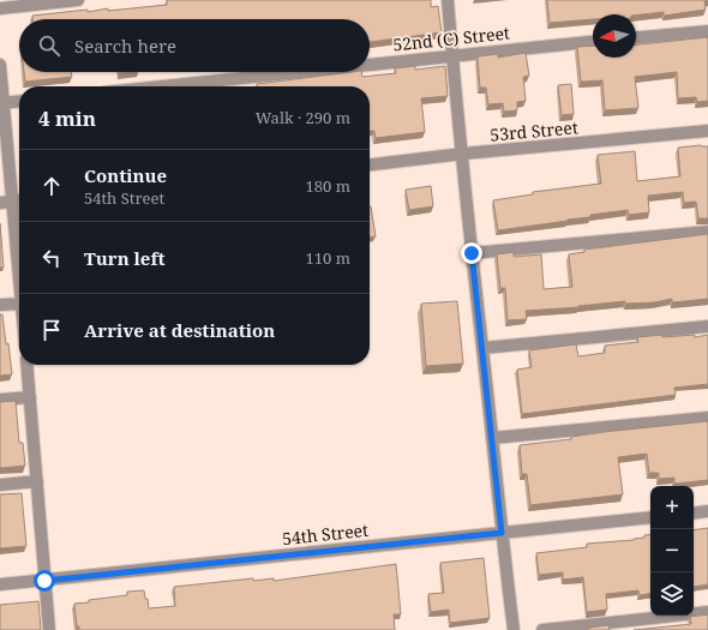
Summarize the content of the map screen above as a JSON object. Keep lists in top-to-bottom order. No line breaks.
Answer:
{"streets":{"street":["52nd (C) Street","53rd Street","54th Street"]},"north":"left","page":{"search":"Search here","heading":["4 min","Walk · 290 m"],"list":[["Continue","54th Street","180 m"],["Turn left","110 m"],"Arrive at destination"],"map_buttons":["+","−"]}}
